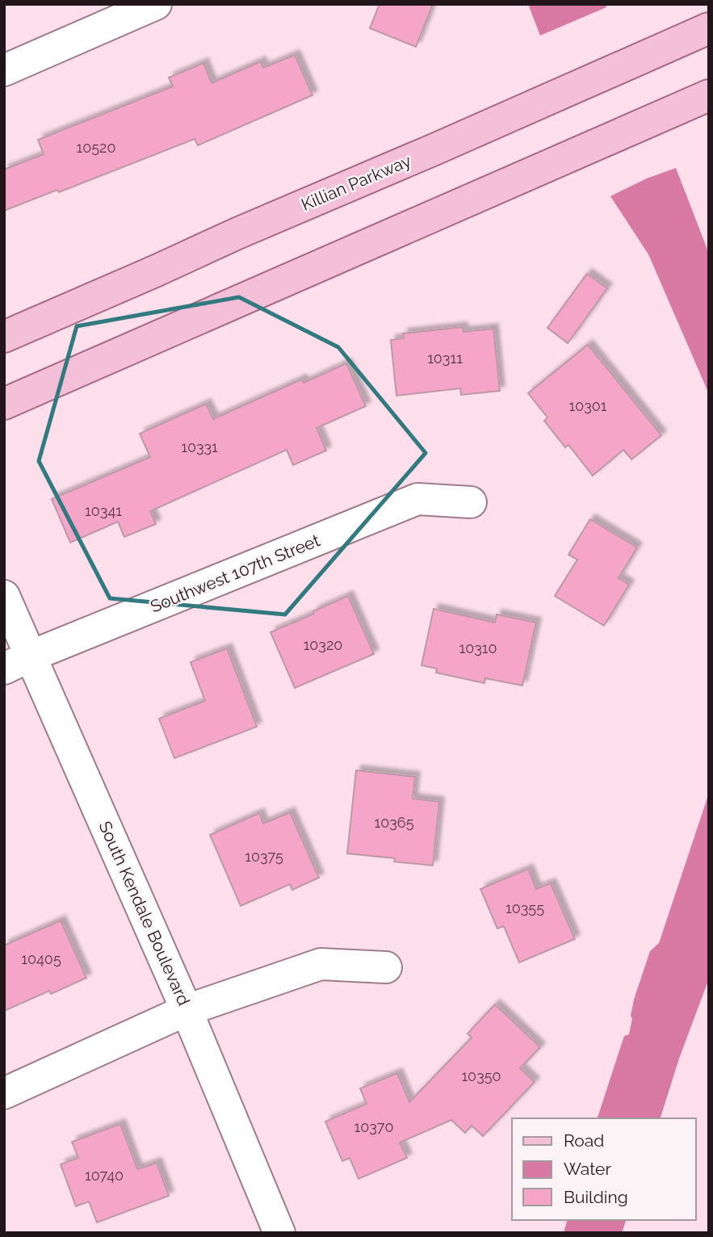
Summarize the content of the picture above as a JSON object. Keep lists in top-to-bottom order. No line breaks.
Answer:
{"streets":{"main road":["Killian Parkway"],"street":["Southwest 107th Street","South Kendale Boulevard"]},"crossings":[["Southwest 107th Street","South Kendale Boulevard"]],"house_numbers":["10520","10311","10301","10331","10341","10320","10310","10365","10375","10355","10405","10350","10370","10740"],"legend":["Road","Water","Building"]}
